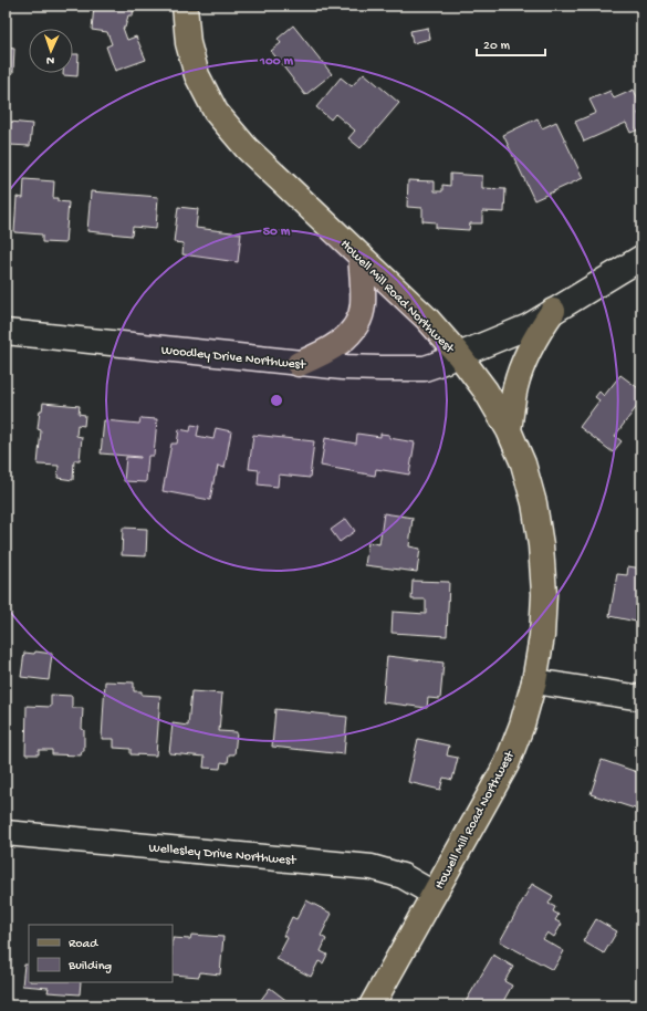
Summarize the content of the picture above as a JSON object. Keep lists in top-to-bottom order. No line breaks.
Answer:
{"streets":{"main road":["Howell Mill Road Northwest"],"street":["Woodley Drive Northwest","Wellesley Drive Northwest"]},"crossings":[["Howell Mill Road Northwest","Woodley Drive Northwest"],["Howell Mill Road Northwest","Wellesley Drive Northwest"]],"legend":["Road","Building"],"scale_bar":"20 m","north":"bottom","rings":["100 m","50 m"]}
